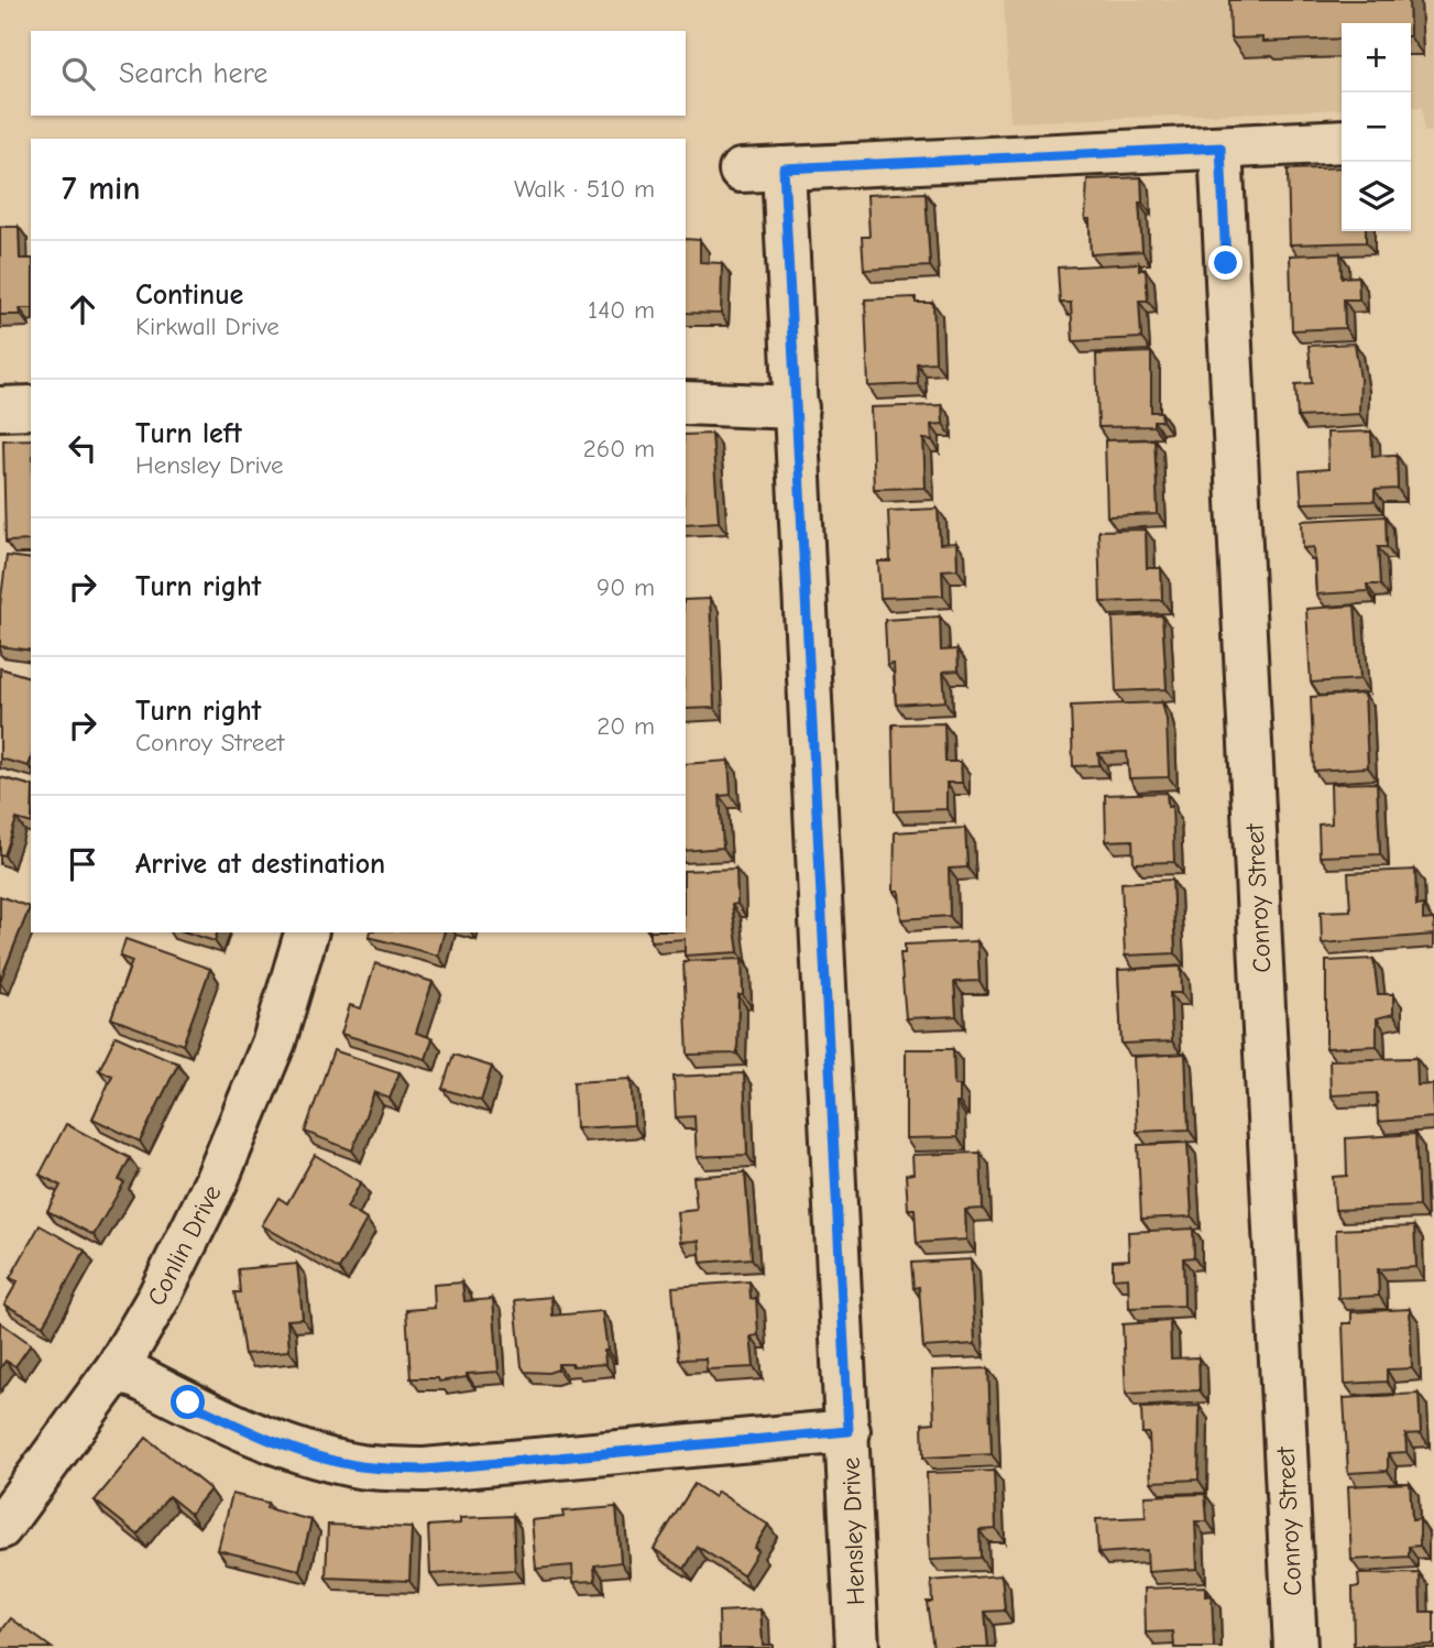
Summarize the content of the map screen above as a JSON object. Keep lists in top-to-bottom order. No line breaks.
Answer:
{"streets":{"street":["Conroy Street","Conlin Drive","Hensley Drive"]},"page":{"map_buttons":["+","−"],"search":"Search here","heading":["7 min","Walk · 510 m"],"list":[["Continue","Kirkwall Drive","140 m"],["Turn left","Hensley Drive","260 m"],["Turn right","90 m"],["Turn right","Conroy Street","20 m"],"Arrive at destination"]}}
